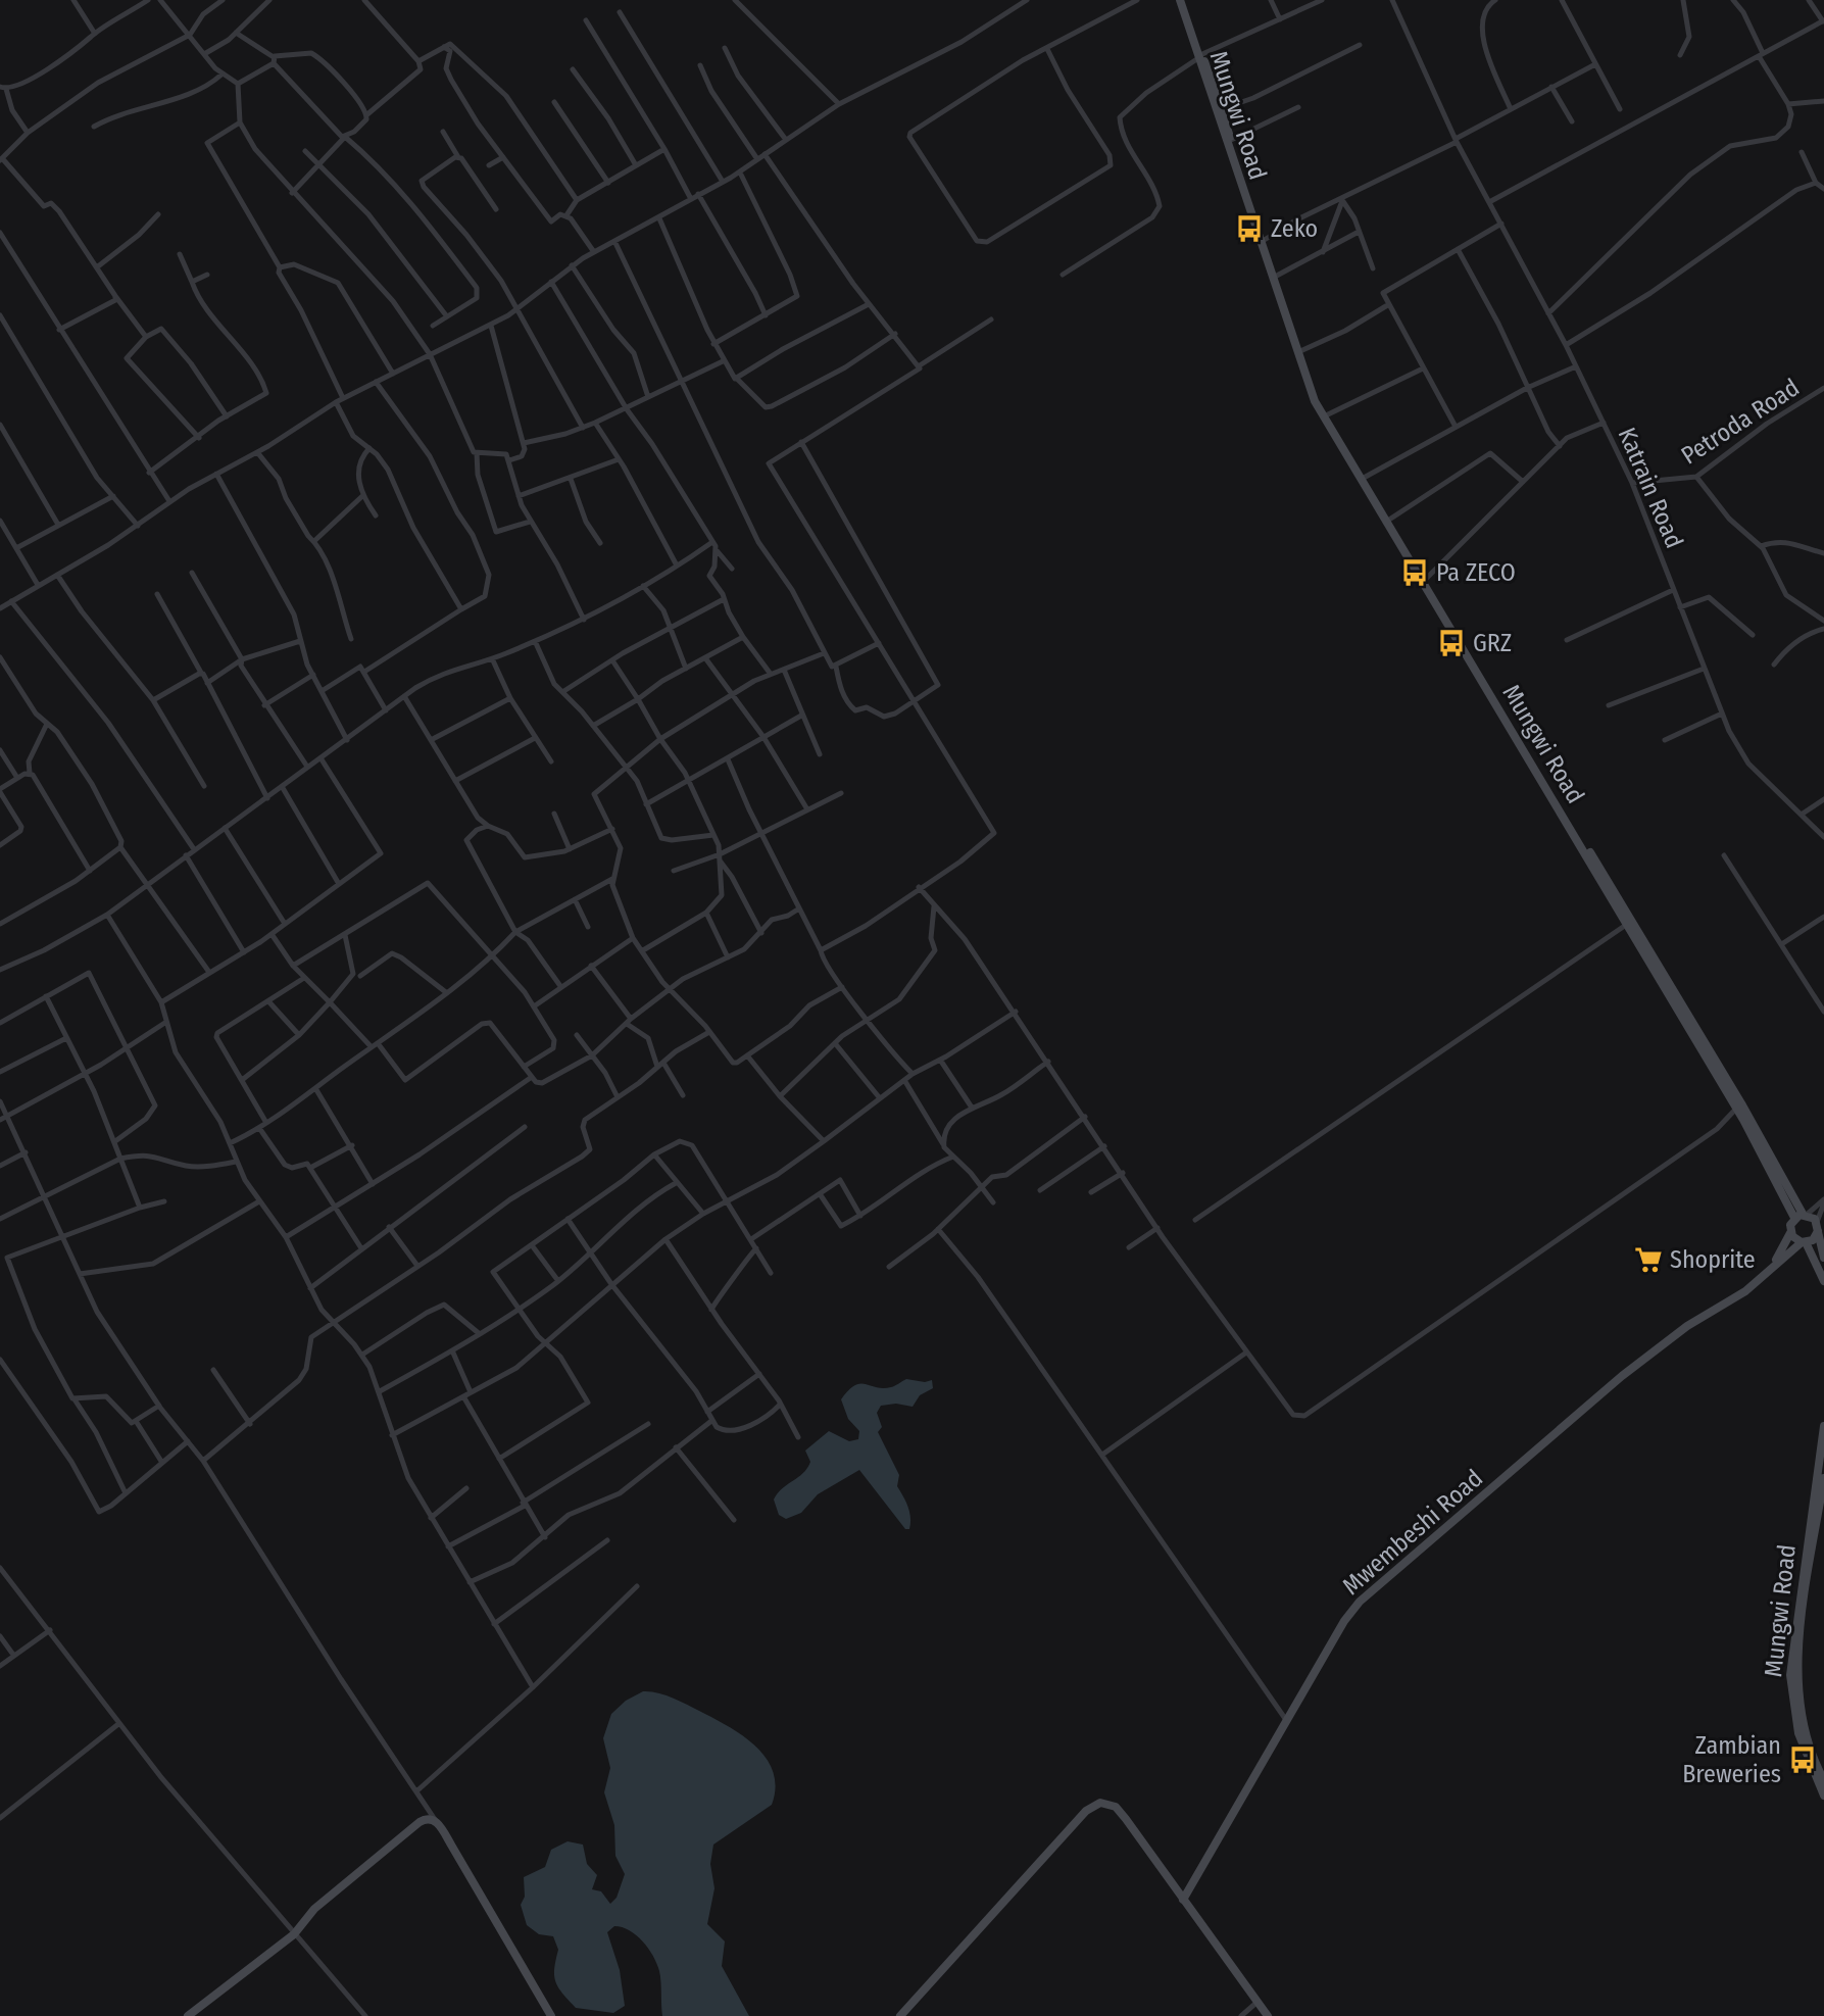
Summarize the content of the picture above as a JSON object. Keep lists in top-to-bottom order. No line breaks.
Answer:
{"streets":{"main road":["Mungwi Road","Mwembeshi Road"],"street":["Petroda Road","Katrain Road"]},"crossings":[["Petroda Road","Katrain Road"]],"places":{"bus stop":["Zeko","Pa ZECO","GRZ","Zambian Breweries"],"supermarket":["Shoprite"]}}
